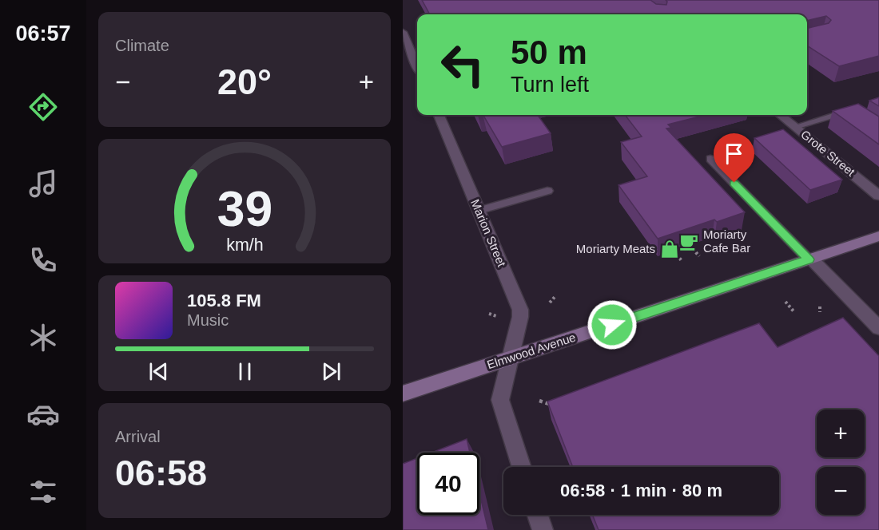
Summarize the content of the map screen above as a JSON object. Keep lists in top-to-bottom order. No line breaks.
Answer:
{"streets":{"street":["Grote Street","Marion Street","Elmwood Avenue"]},"crossings":[["Marion Street","Elmwood Avenue"]],"places":{"cafe":["Moriarty Cafe Bar"],"shop":["Moriarty Meats"]},"page":{"tabs":"06:57","tile":["Climate",["Arrival","06:58"]],"turn":["50 m","Turn left"],"heat":["−","20°","+"],"song":["105.8 FM","Music"],"map_buttons":["+","−"],"limit":"40","trip":"06:58 · 1 min · 80 m","gauge":["39","km/h"]}}
